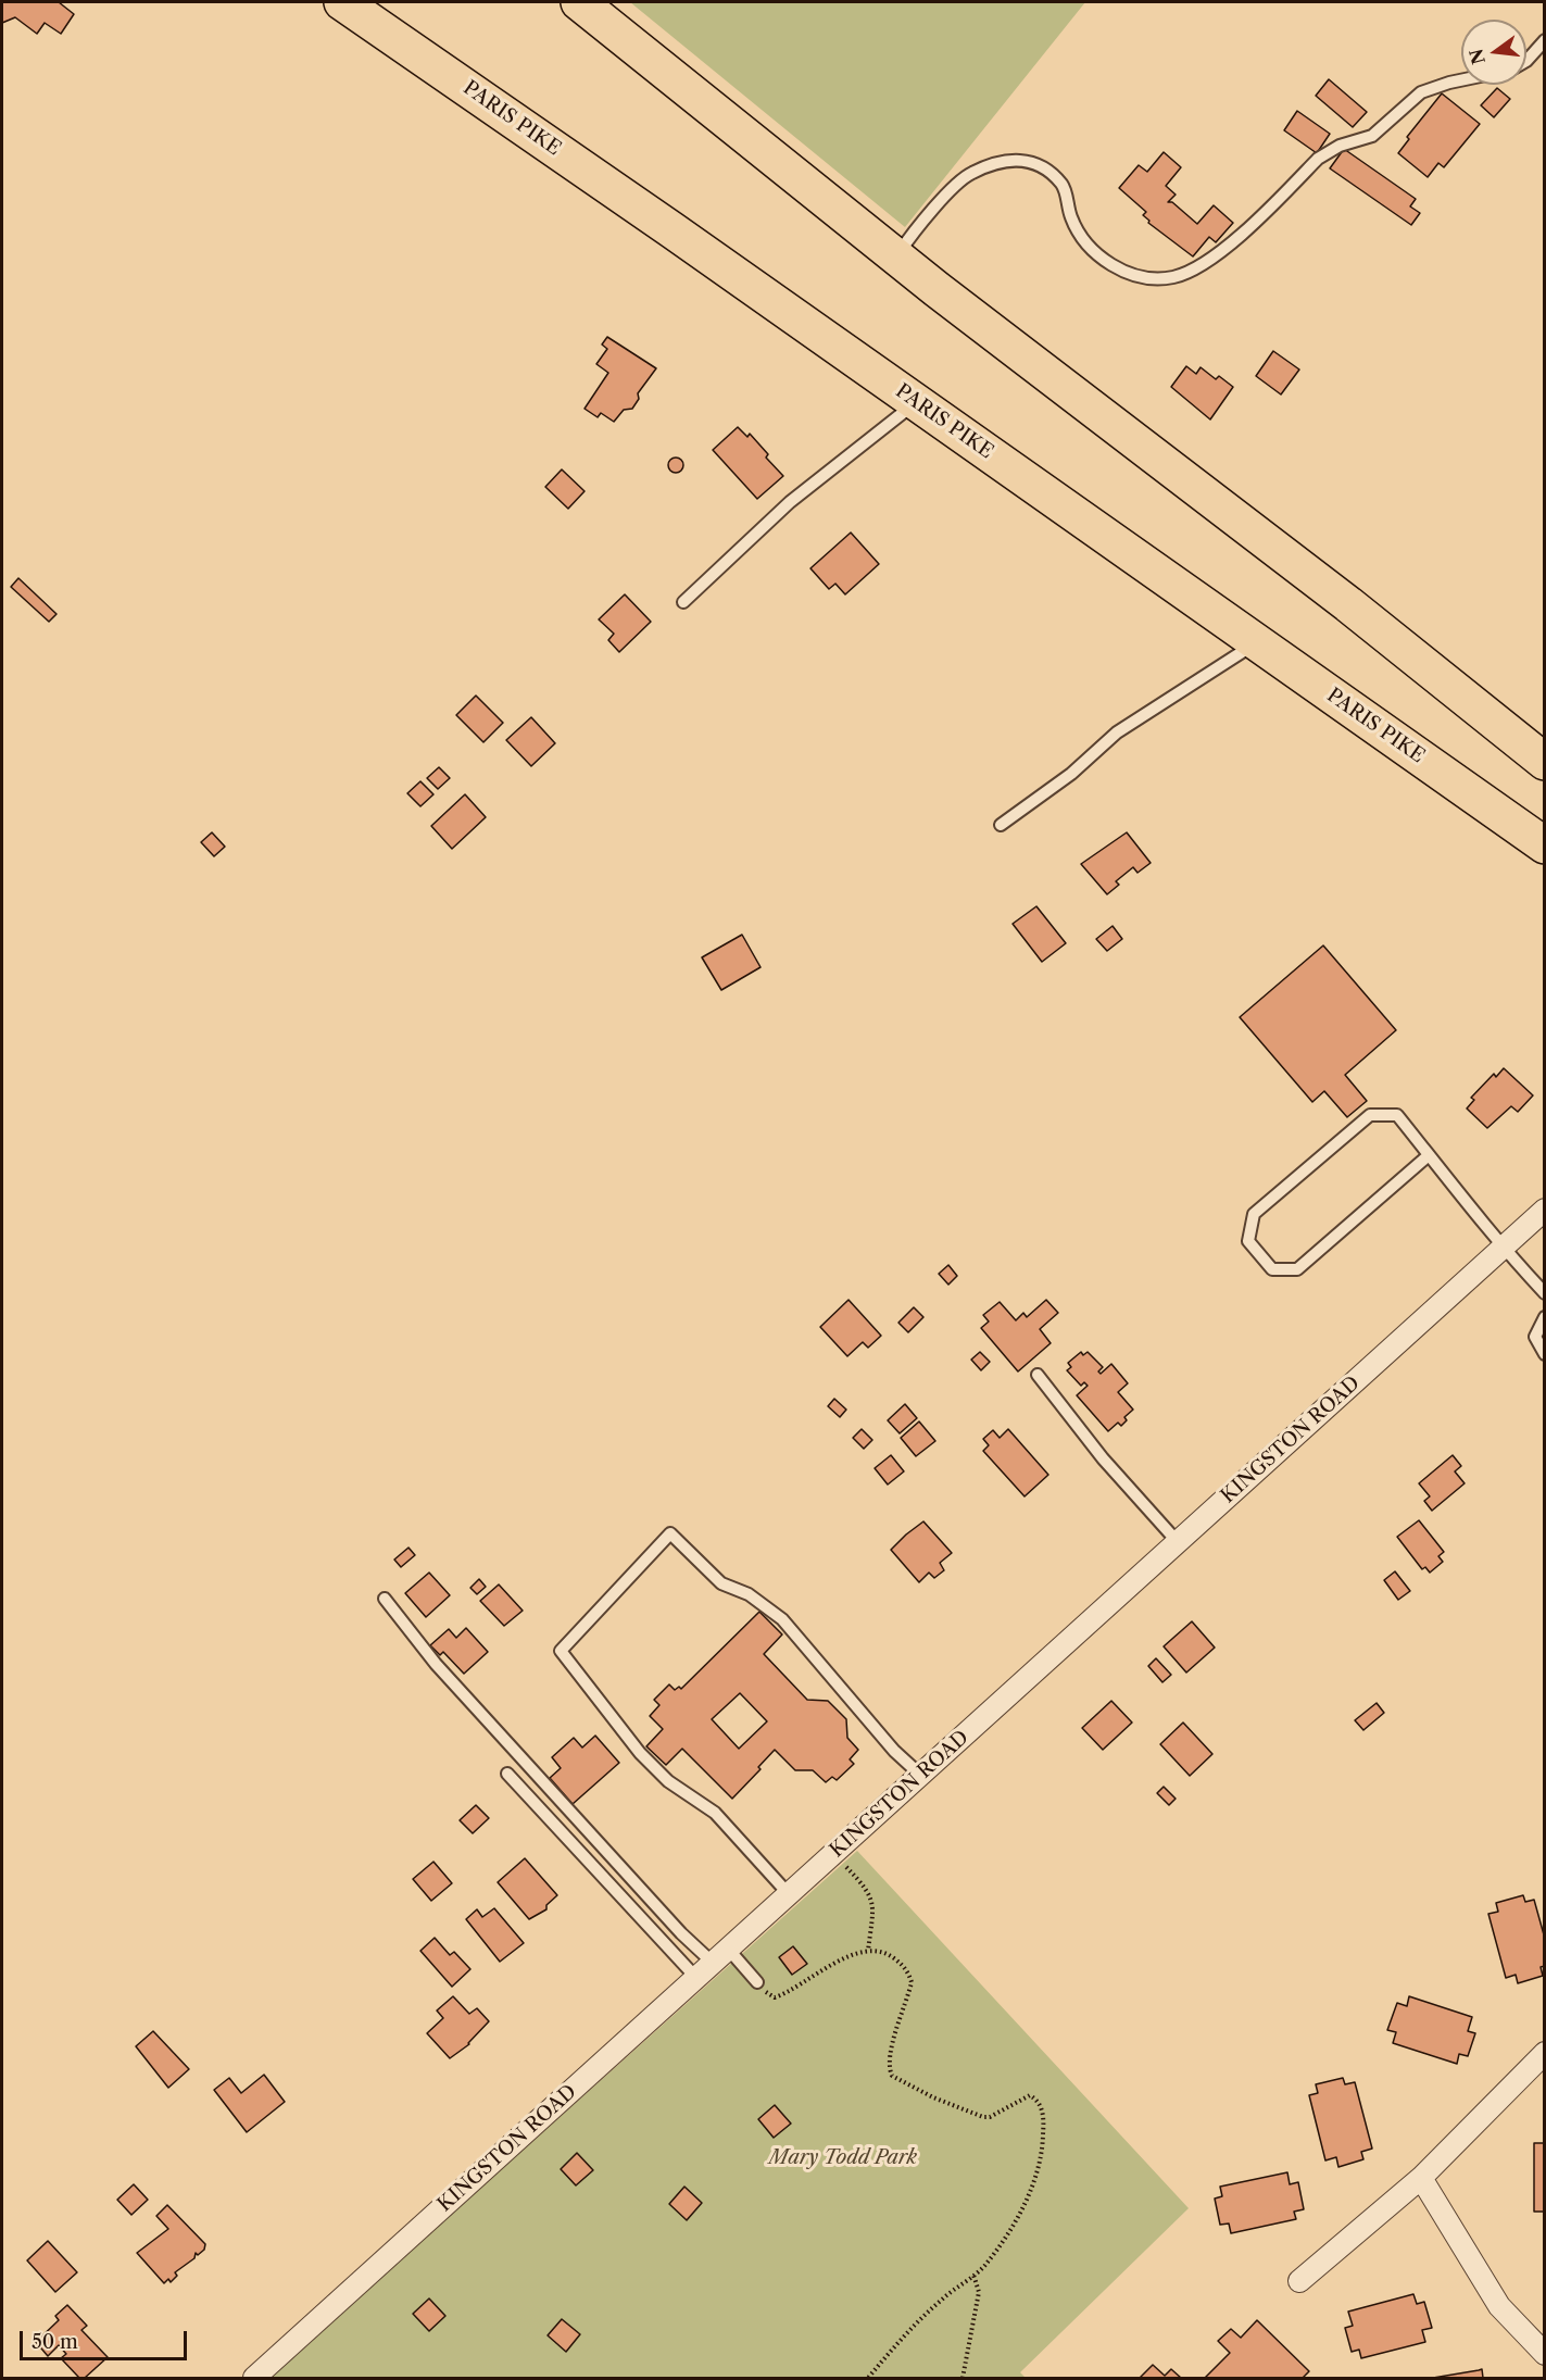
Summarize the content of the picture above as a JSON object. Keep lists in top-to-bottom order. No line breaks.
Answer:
{"streets":{"highway":["PARIS PIKE"],"street":["KINGSTON ROAD"]},"parks":["Mary Todd Park"],"scale_bar":"50 m","north":"left"}
